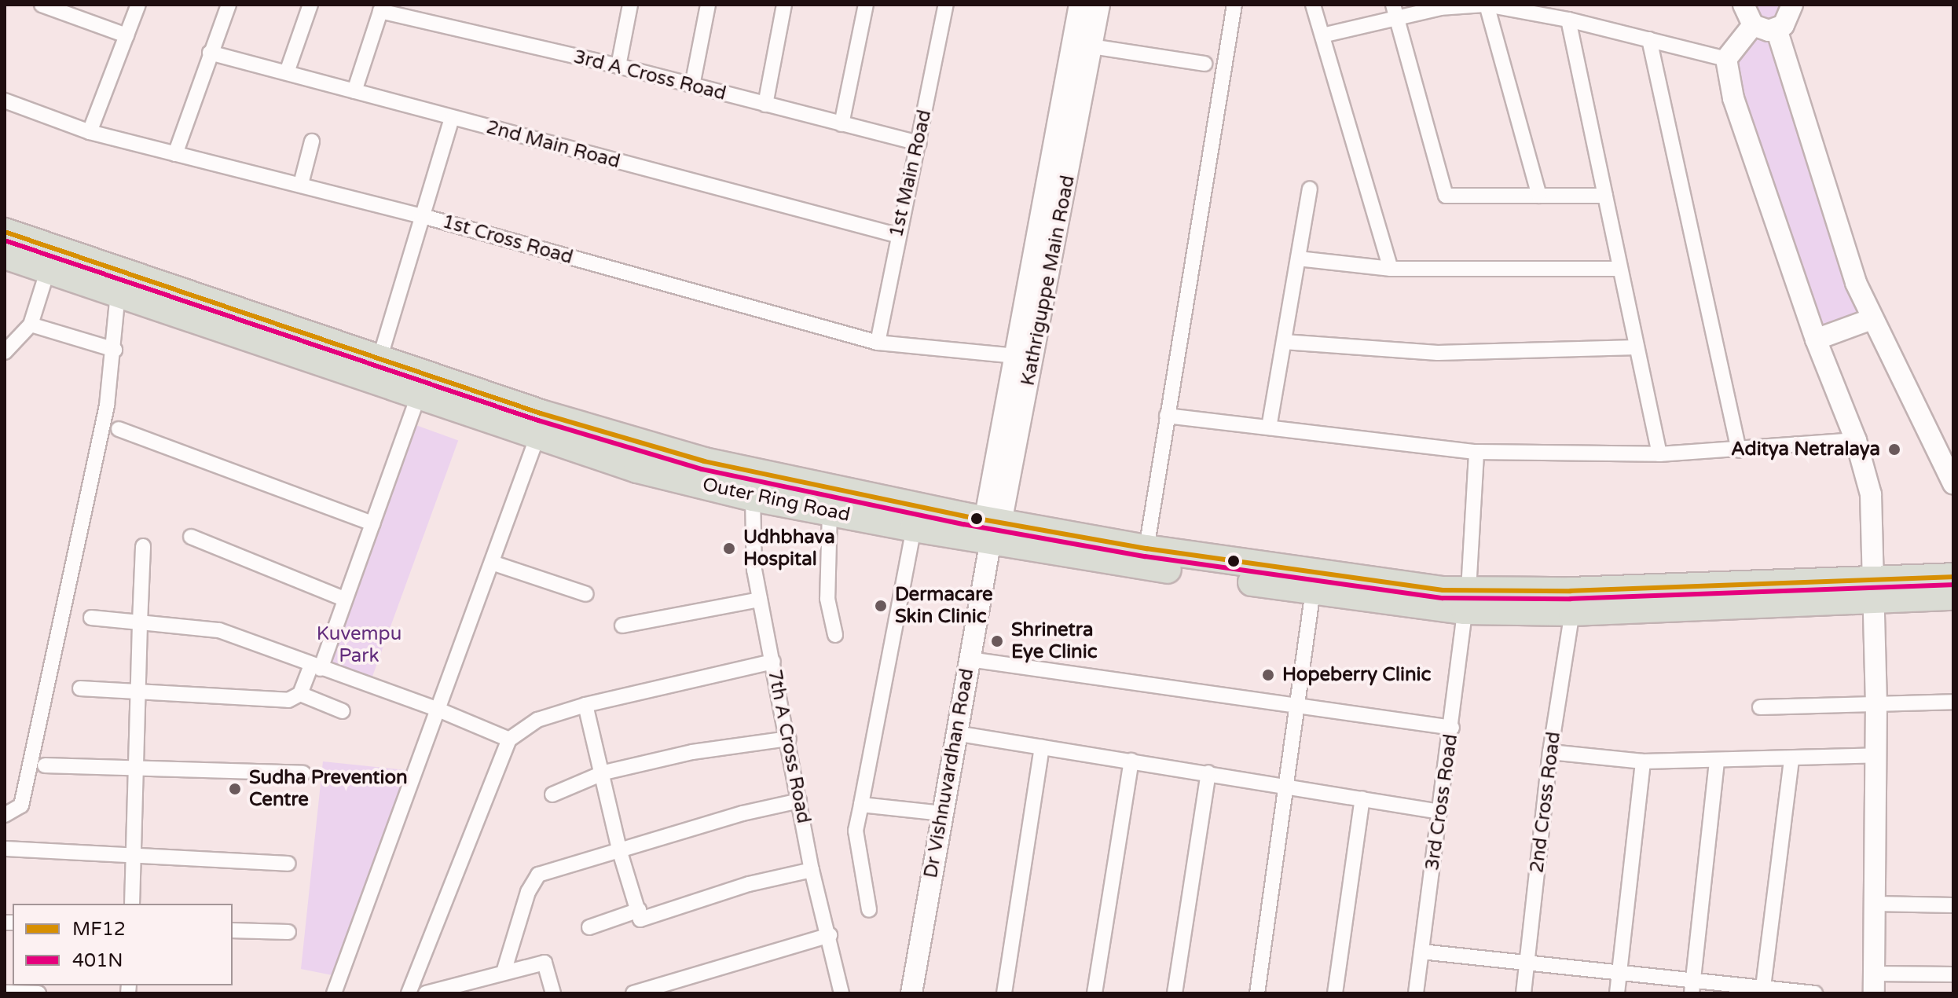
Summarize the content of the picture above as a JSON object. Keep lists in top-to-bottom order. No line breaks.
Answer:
{"streets":{"highway":["Outer Ring Road"],"street":["3rd A Cross Road","2nd Main Road","1st Main Road","1st Cross Road","Kathriguppe Main Road","7th A Cross Road","Dr Vishnuvardhan Road","3rd Cross Road","2nd Cross Road"]},"crossings":[["3rd A Cross Road","1st Main Road"],["2nd Main Road","1st Main Road"],["1st Main Road","1st Cross Road"],["1st Cross Road","Kathriguppe Main Road"],["Kathriguppe Main Road","Outer Ring Road"],["Kathriguppe Main Road","Dr Vishnuvardhan Road"],["Outer Ring Road","7th A Cross Road"],["Outer Ring Road","Dr Vishnuvardhan Road"],["Outer Ring Road","3rd Cross Road"],["Outer Ring Road","2nd Cross Road"]],"parks":["Kuvempu Park"],"places":["Aditya Netralaya","Udhbhava Hospital","Dermacare Skin Clinic","Shrinetra Eye Clinic","Hopeberry Clinic","Sudha Prevention Centre"],"lines":["transit line MF12","transit line 401N"],"legend":["MF12","401N"]}
